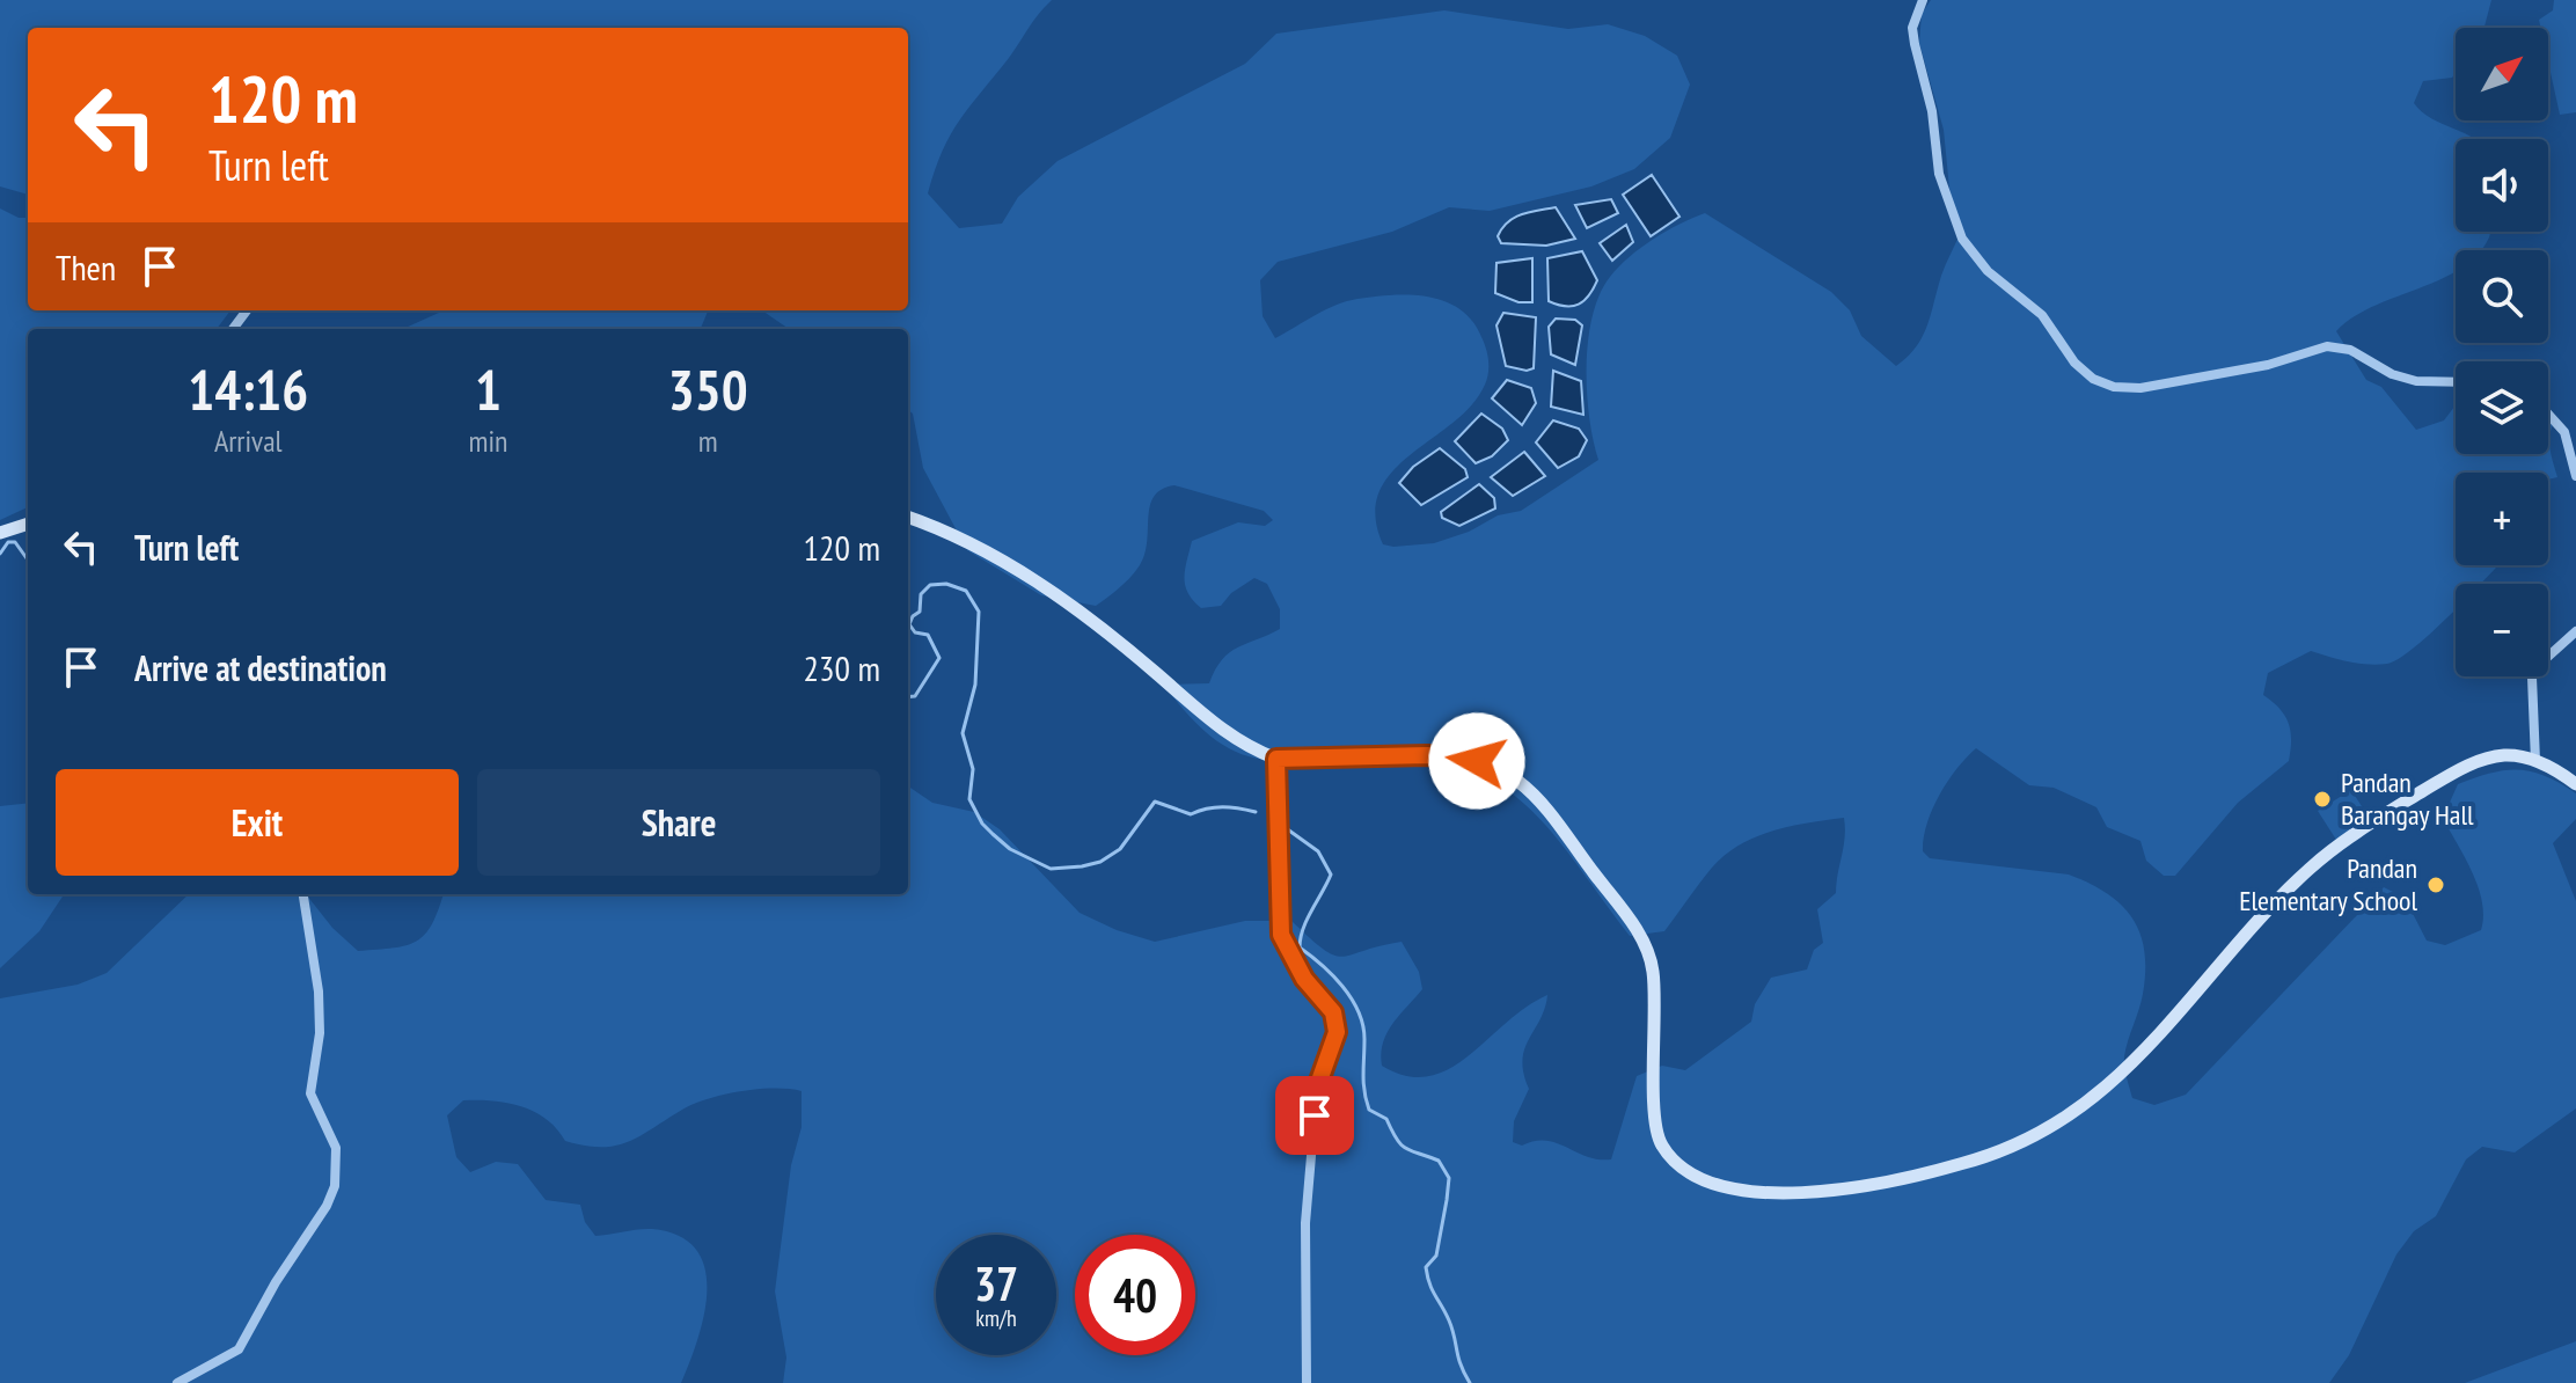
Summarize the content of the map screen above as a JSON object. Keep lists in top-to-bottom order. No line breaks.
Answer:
{"places":["Pandan Barangay Hall","Pandan Elementary School"],"north":"top right","page":{"map_buttons":["+","−"],"turn":["120 m","Turn left"],"then":"Then","eta":["14:16","Arrival","1","min","350","m"],"list":[{"name":"Turn left","value":"120 m"},{"name":"Arrive at destination","value":"230 m"}],"buttons":["Exit","Share"],"speed":"37 km/h","limit":"40"}}
